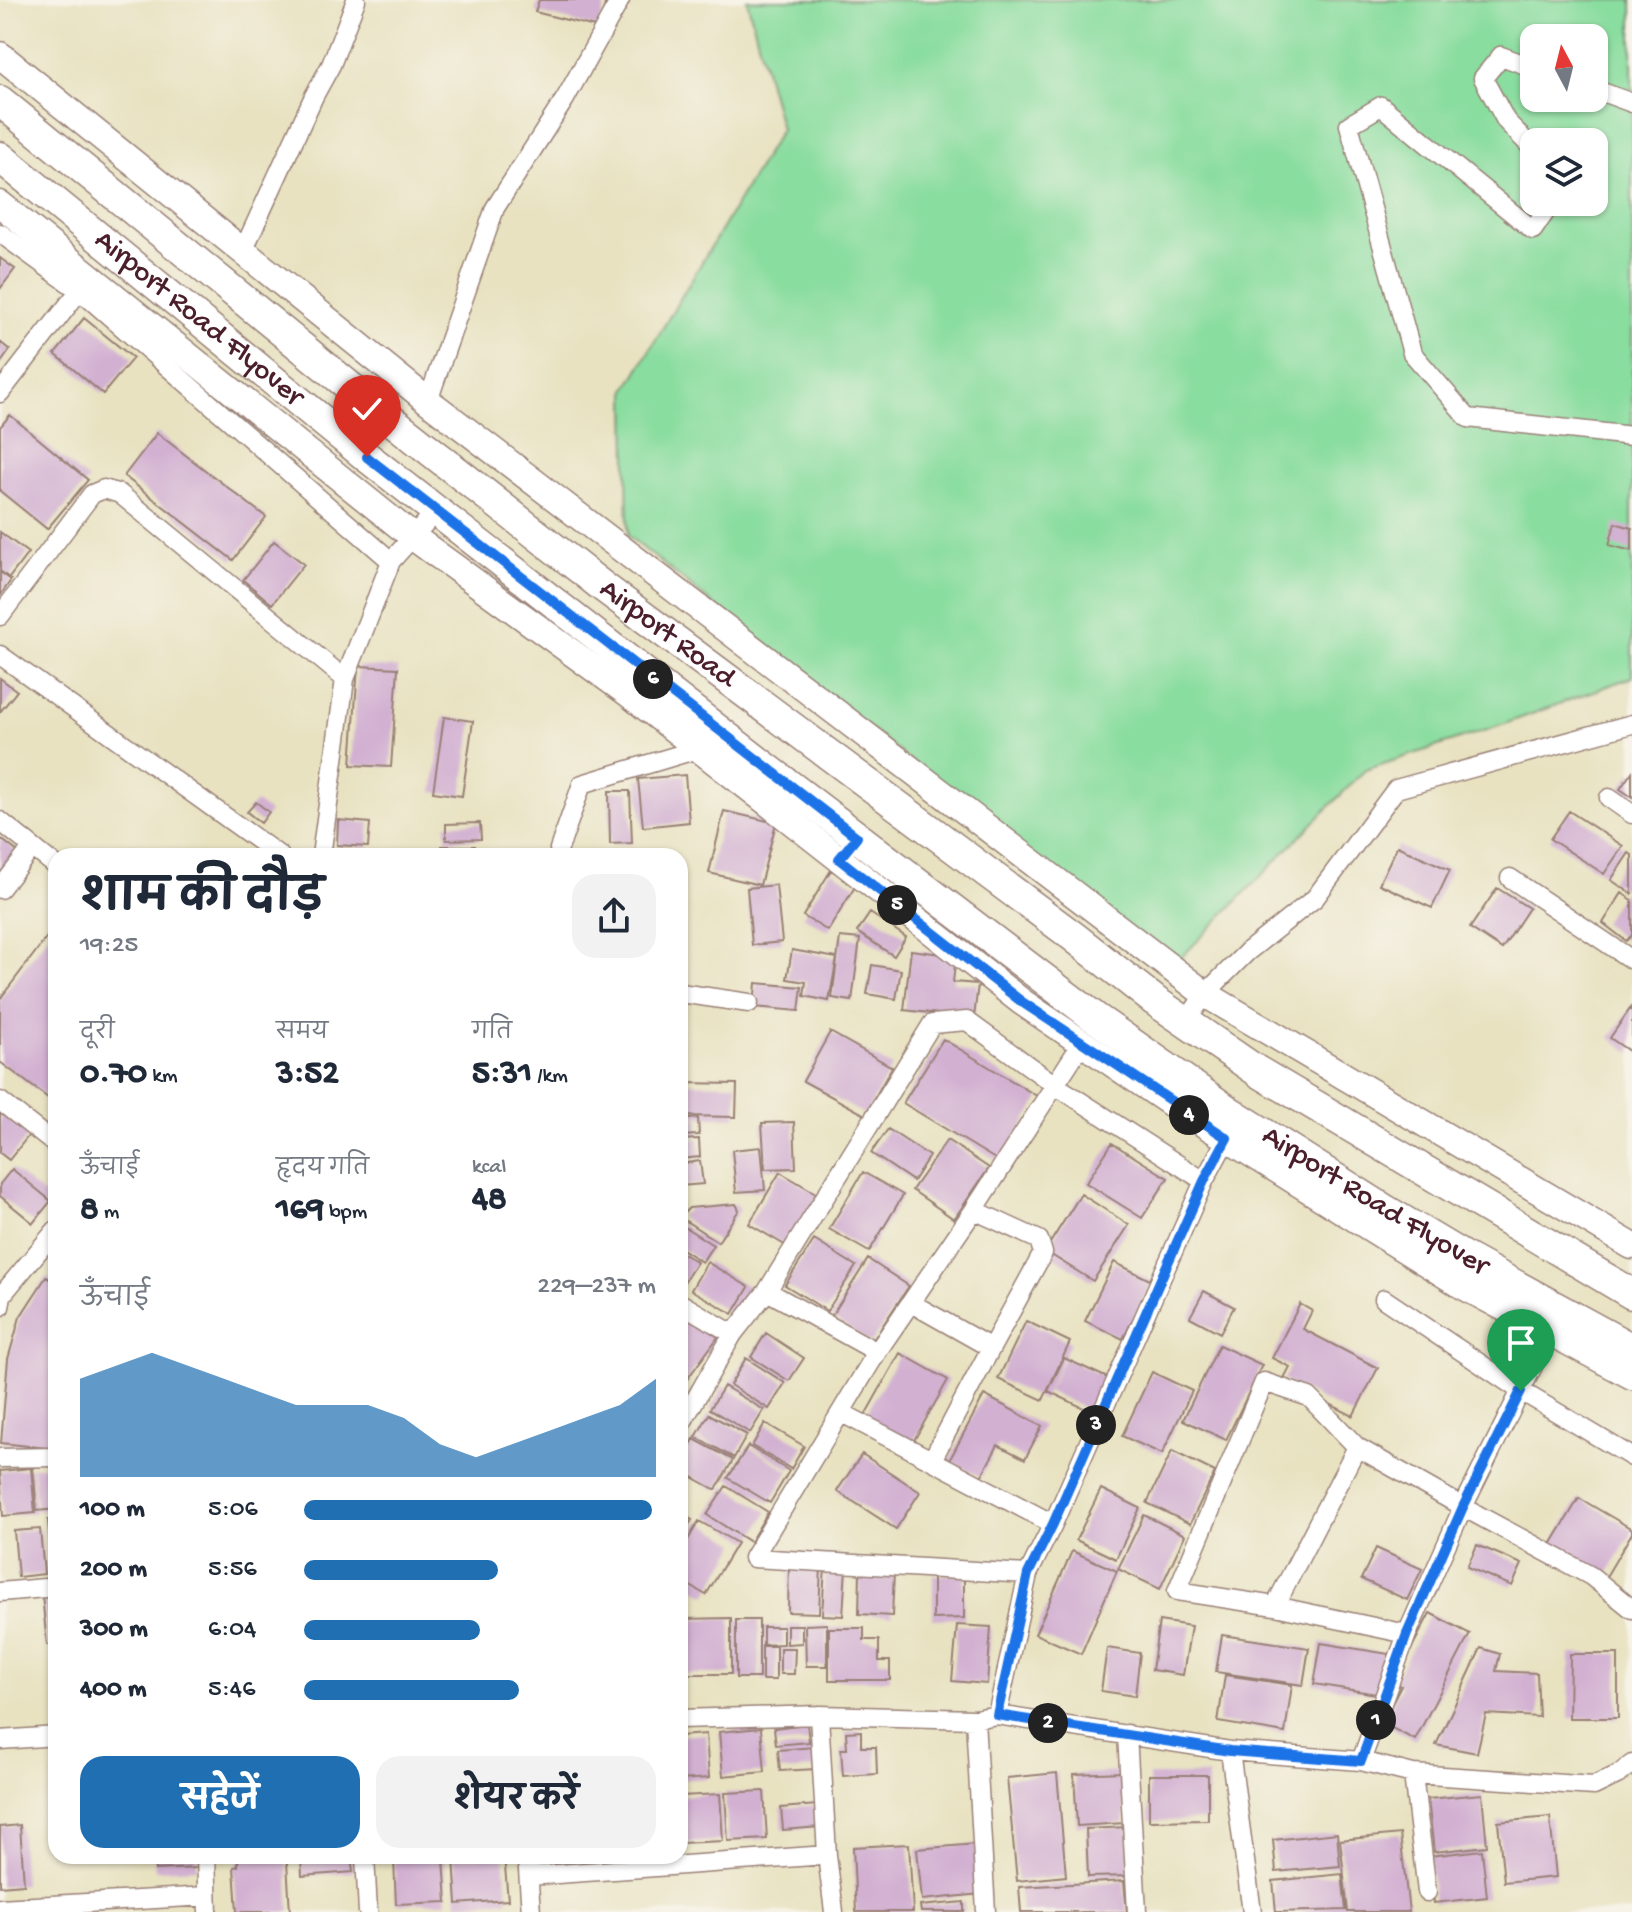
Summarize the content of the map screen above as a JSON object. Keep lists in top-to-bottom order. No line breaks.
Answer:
{"streets":{"main road":["Airport Road Flyover","Airport Road"]},"crossings":[["Airport Road Flyover","Airport Road"]],"north":"top","page":{"pins":["6","5","4","3","1","2"],"heading":["शाम की दौड़","19:25"],"stats":[["दूरी","0.70 km"],["समय","3:52"],["गति","5:31 /km"],["ऊँचाई","8 m"],["हृदय गति","169 bpm"],["kcal","48"]],"chart":["ऊँचाई","229–237 m"],"list":[{"name":"100 m","note":"5:06"},{"name":"200 m","note":"5:56"},{"name":"300 m","note":"6:04"},{"name":"400 m","note":"5:46"}],"buttons":["सहेजें","शेयर करें"]}}
